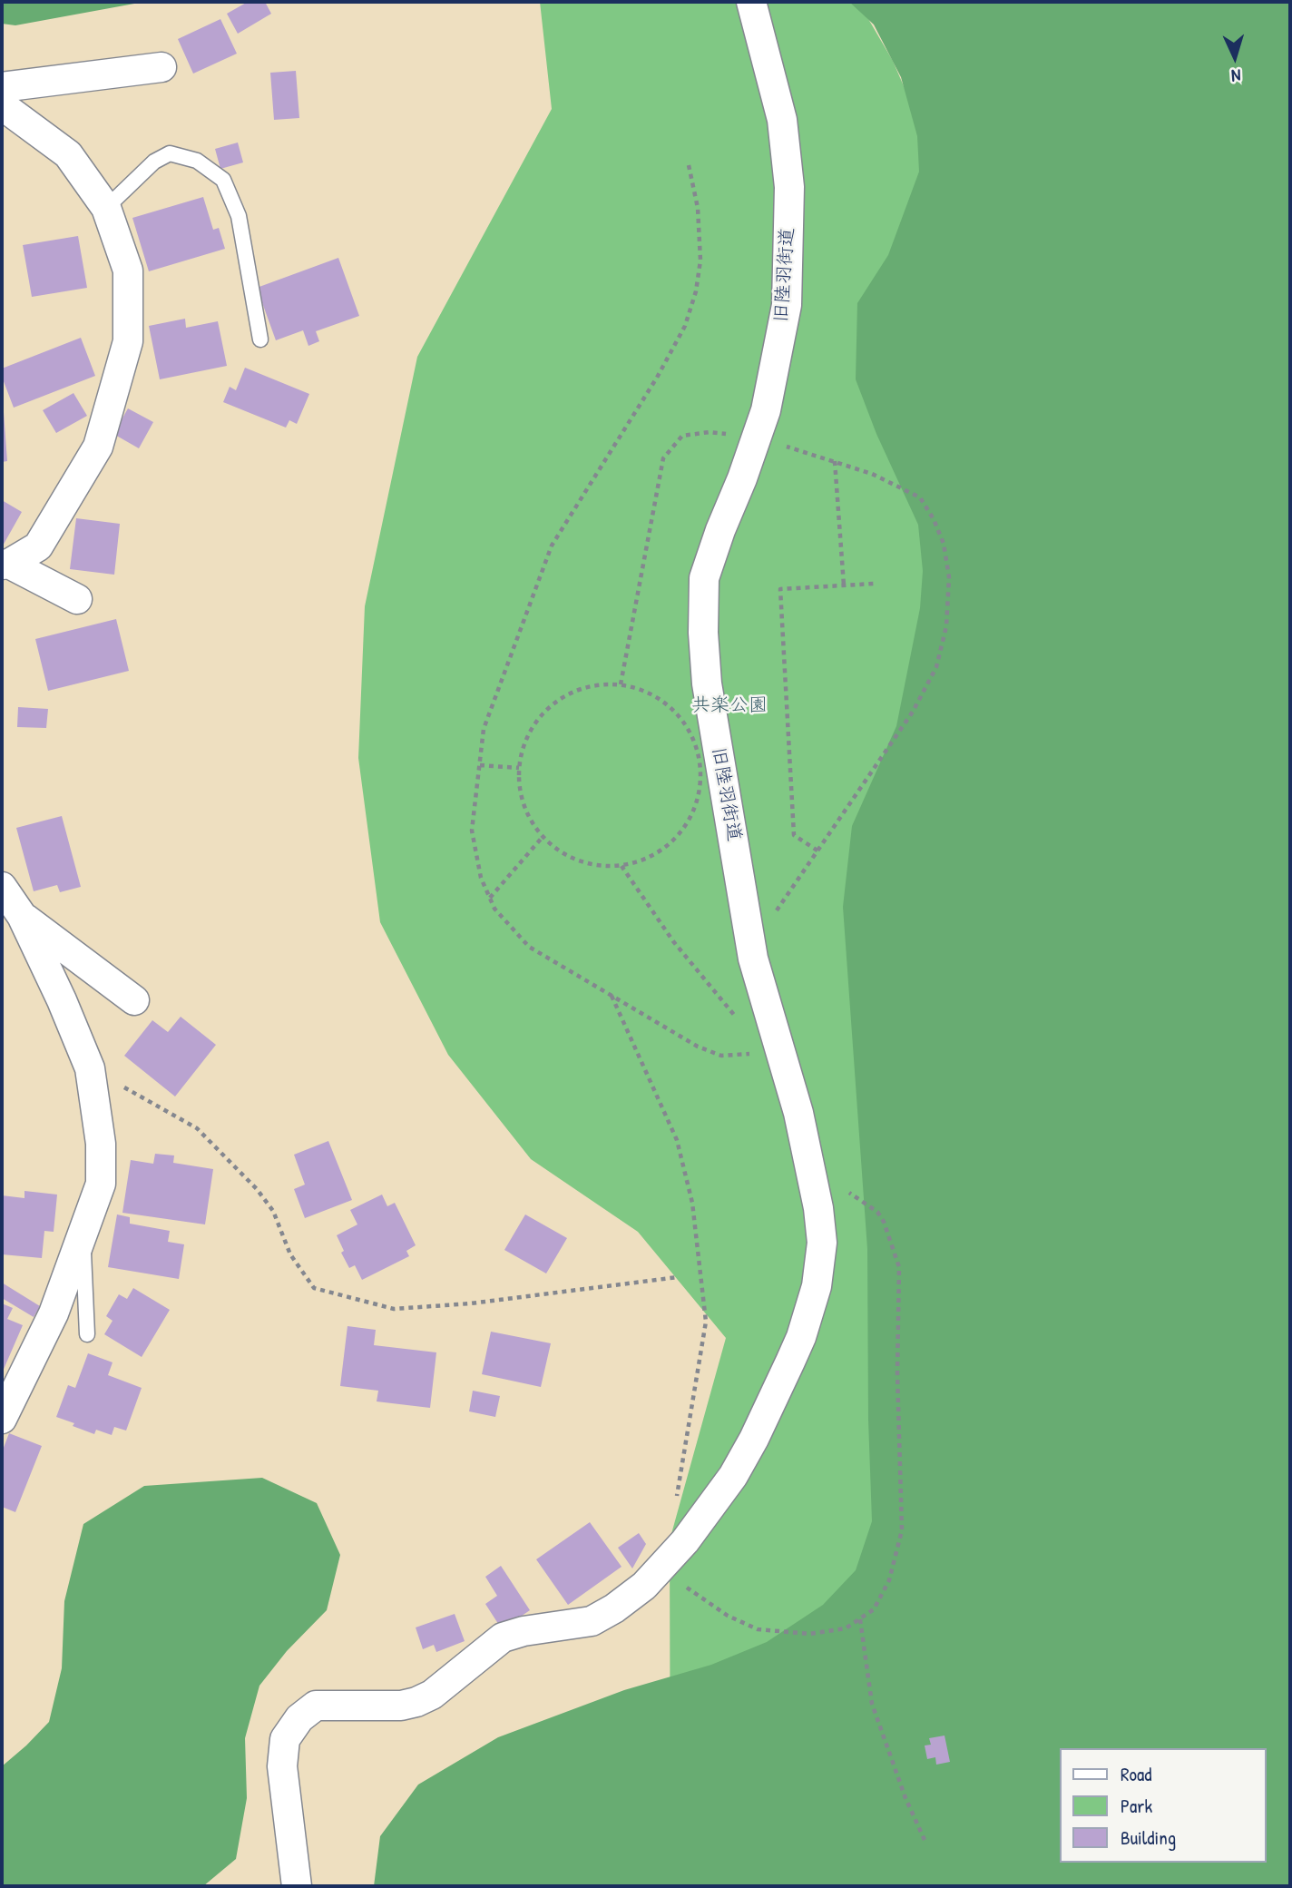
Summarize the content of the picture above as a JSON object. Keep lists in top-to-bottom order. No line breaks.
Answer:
{"streets":{"street":["旧陸羽街道"]},"parks":["共楽公園"],"legend":["Road","Park","Building"],"north":"bottom"}
